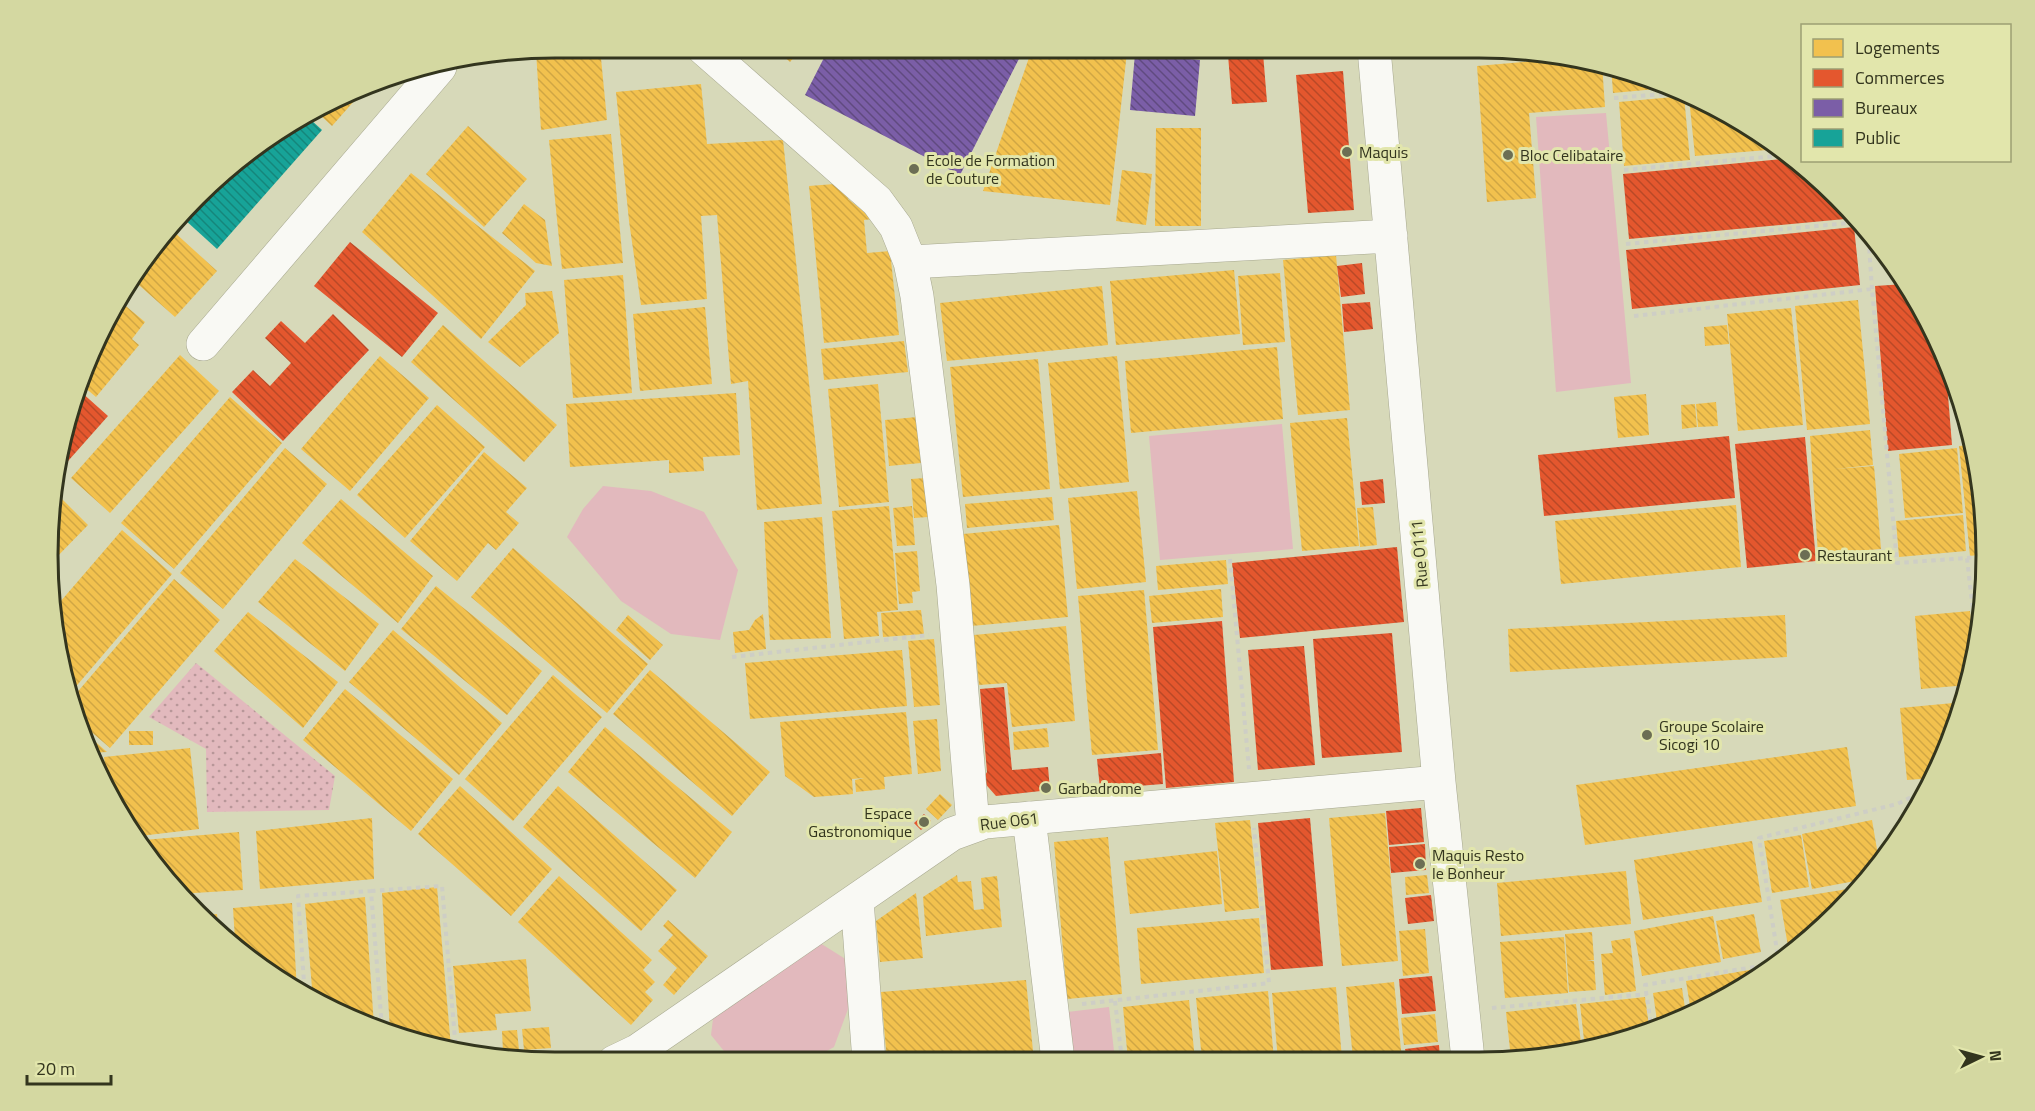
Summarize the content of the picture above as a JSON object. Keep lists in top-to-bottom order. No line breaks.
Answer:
{"streets":{"street":["Rue O111","Rue O61"]},"crossings":[["Rue O111","Rue O61"]],"places":["Maquis","Bloc Celibataire","Ecole de Formation de Couture","Restaurant","Groupe Scolaire Sicogi 10","Garbadrome","Espace Gastronomique","Maquis Resto le Bonheur"],"legend":["Logements","Commerces","Bureaux","Public"],"scale_bar":"20 m","north":"right"}
